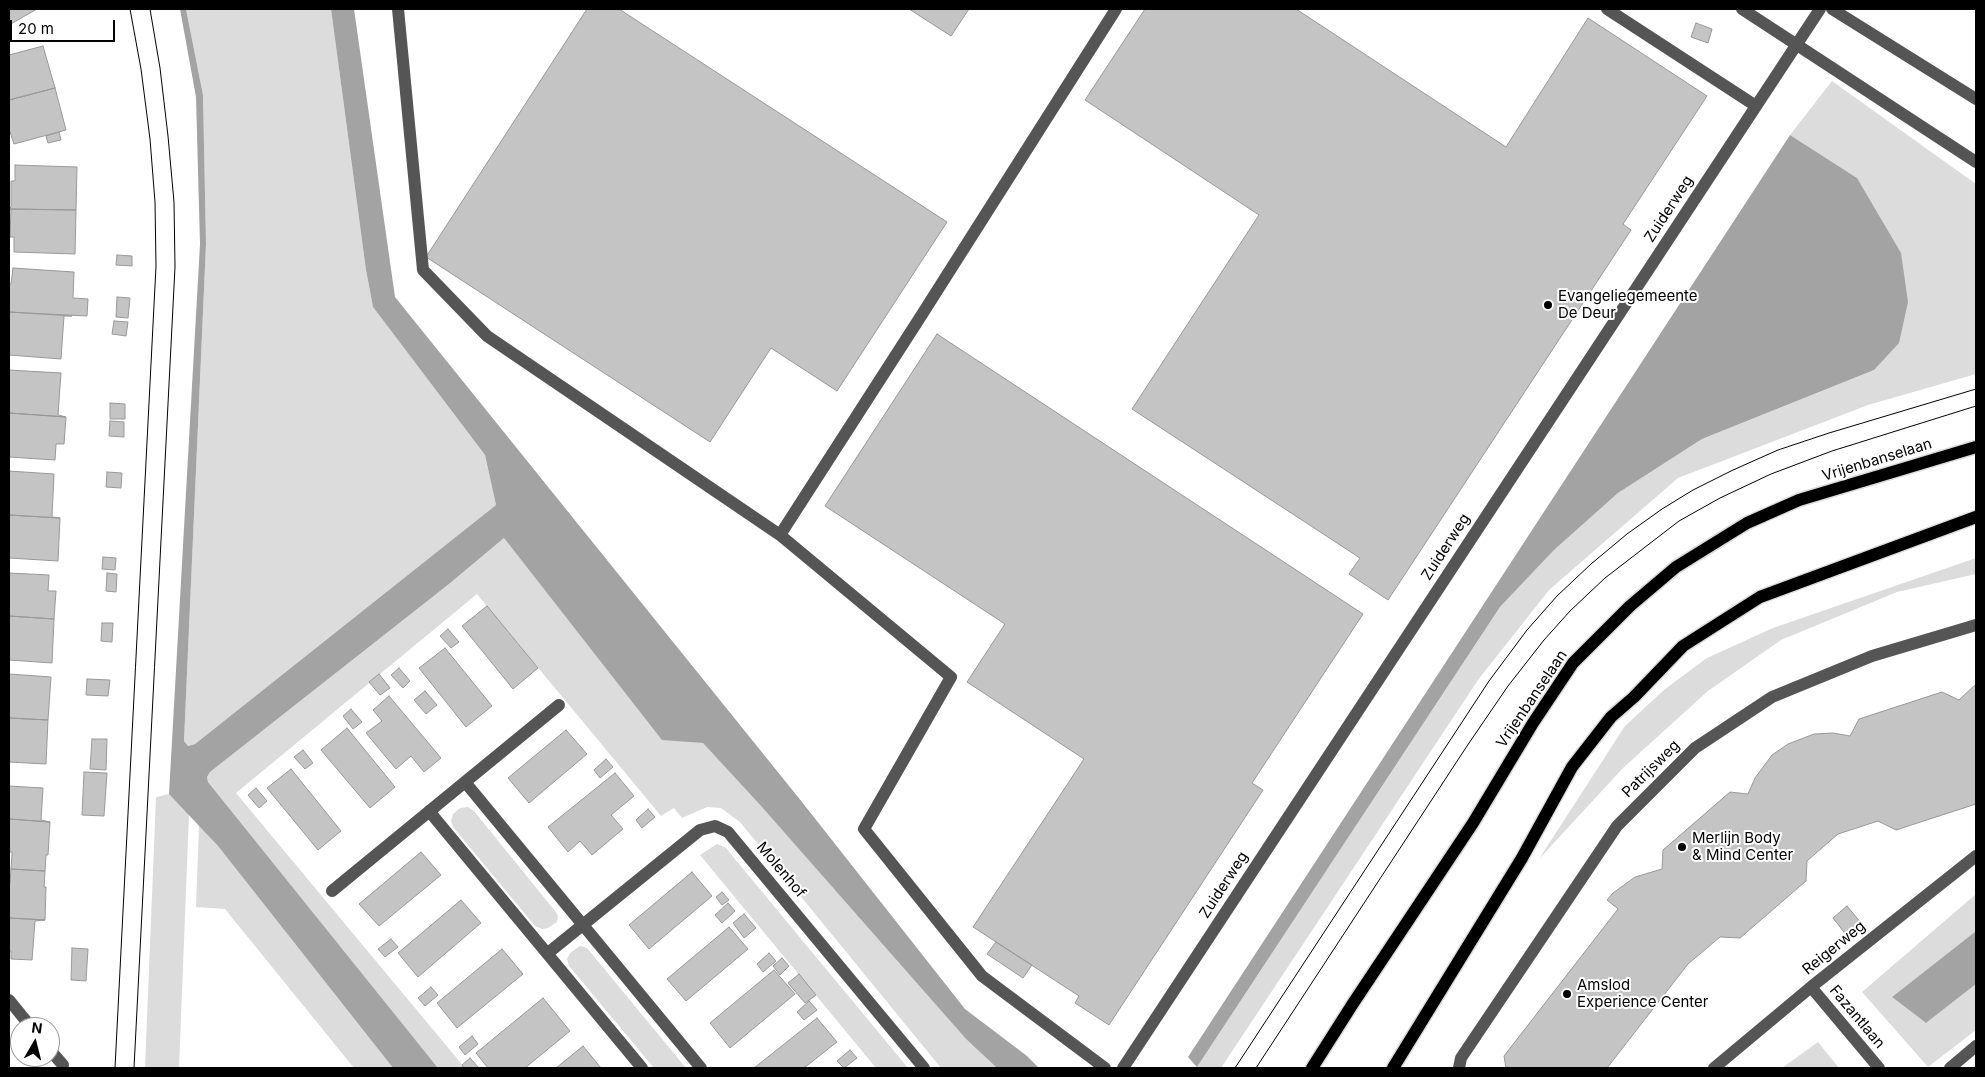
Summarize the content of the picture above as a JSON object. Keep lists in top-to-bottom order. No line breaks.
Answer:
{"streets":{"main road":["Vrijenbanselaan"],"street":["Zuiderweg","Patrijsweg","Molenhof","Reigerweg","Fazantlaan"]},"crossings":[["Reigerweg","Fazantlaan"]],"places":["Evangeliegemeente De Deur","Merlijn Body & Mind Center","Amslod Experience Center"],"scale_bar":"20 m","north":"top"}
